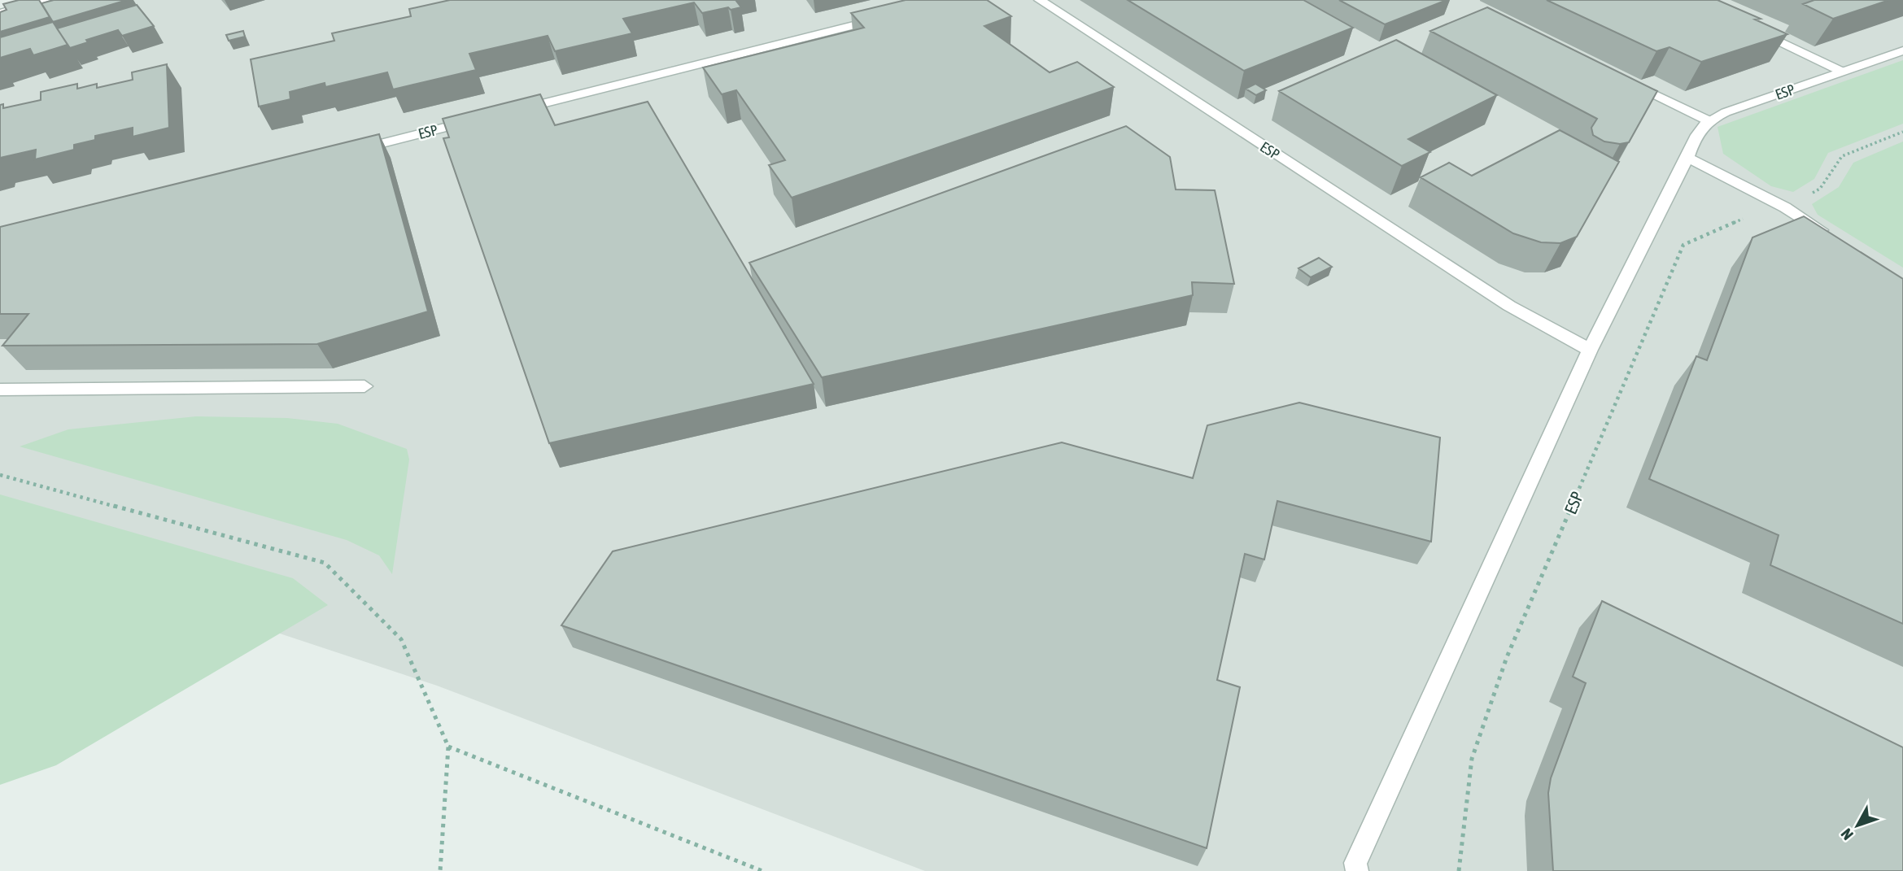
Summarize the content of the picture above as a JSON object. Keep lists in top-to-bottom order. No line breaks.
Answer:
{"streets":{"street":["ESP"]},"north":"bottom left"}
